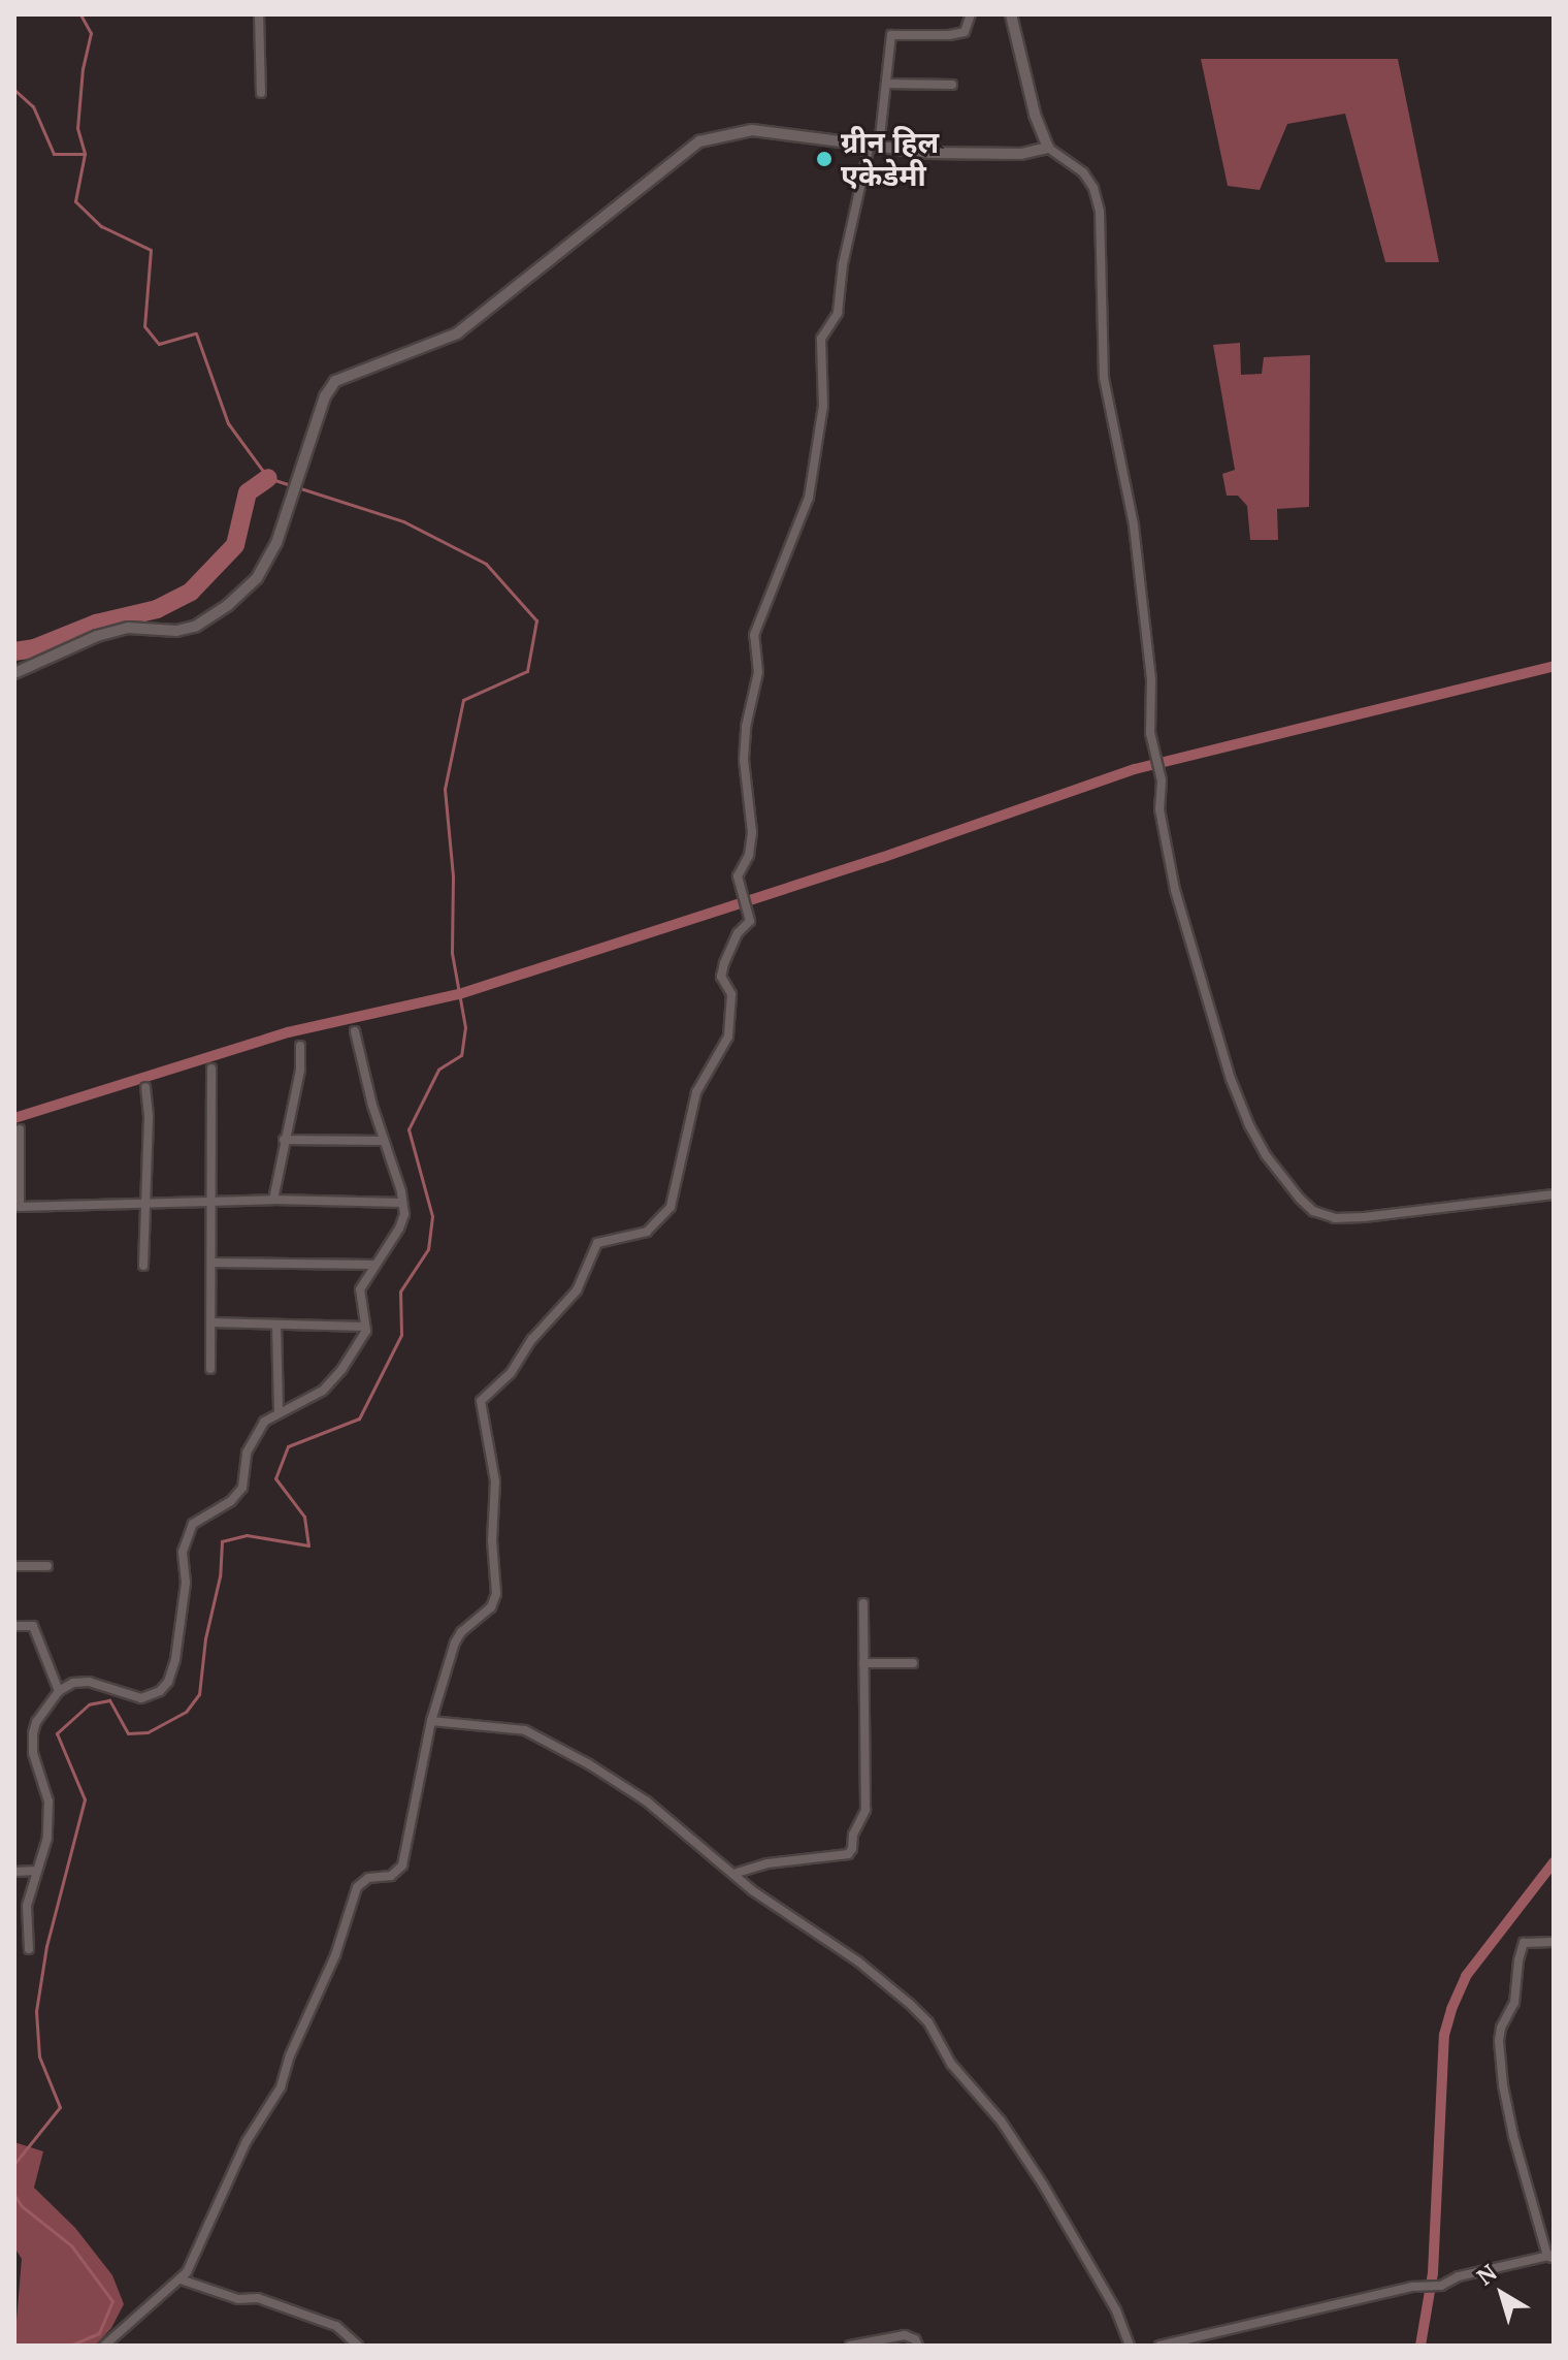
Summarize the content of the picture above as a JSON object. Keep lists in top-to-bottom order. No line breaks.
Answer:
{"places":["ग्रीन हिल एकेडेमी"],"north":"top left"}
